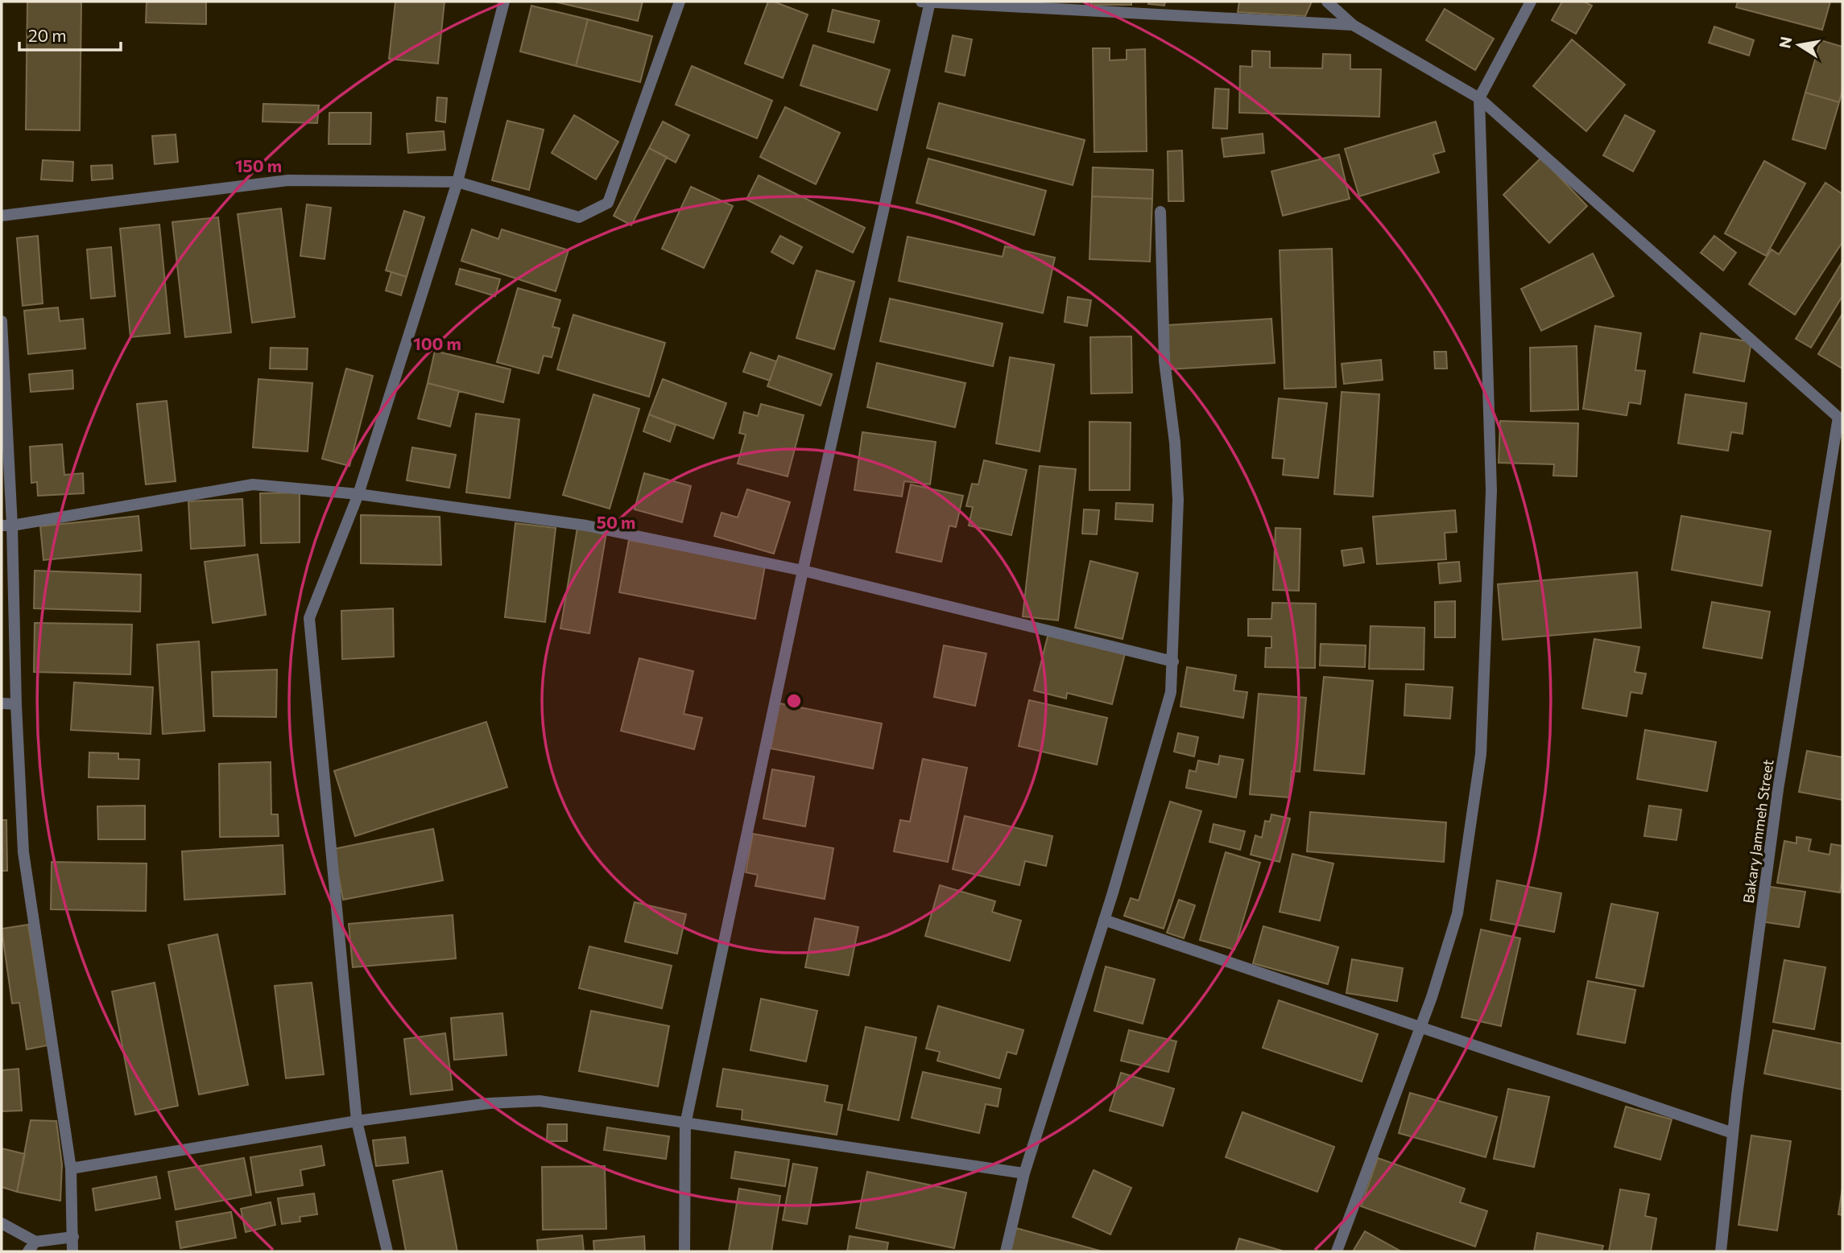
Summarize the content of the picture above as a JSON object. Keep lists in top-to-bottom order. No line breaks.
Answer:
{"streets":{"street":["Bakary Jammeh Street"]},"scale_bar":"20 m","north":"left","rings":["150 m","100 m","50 m"]}
